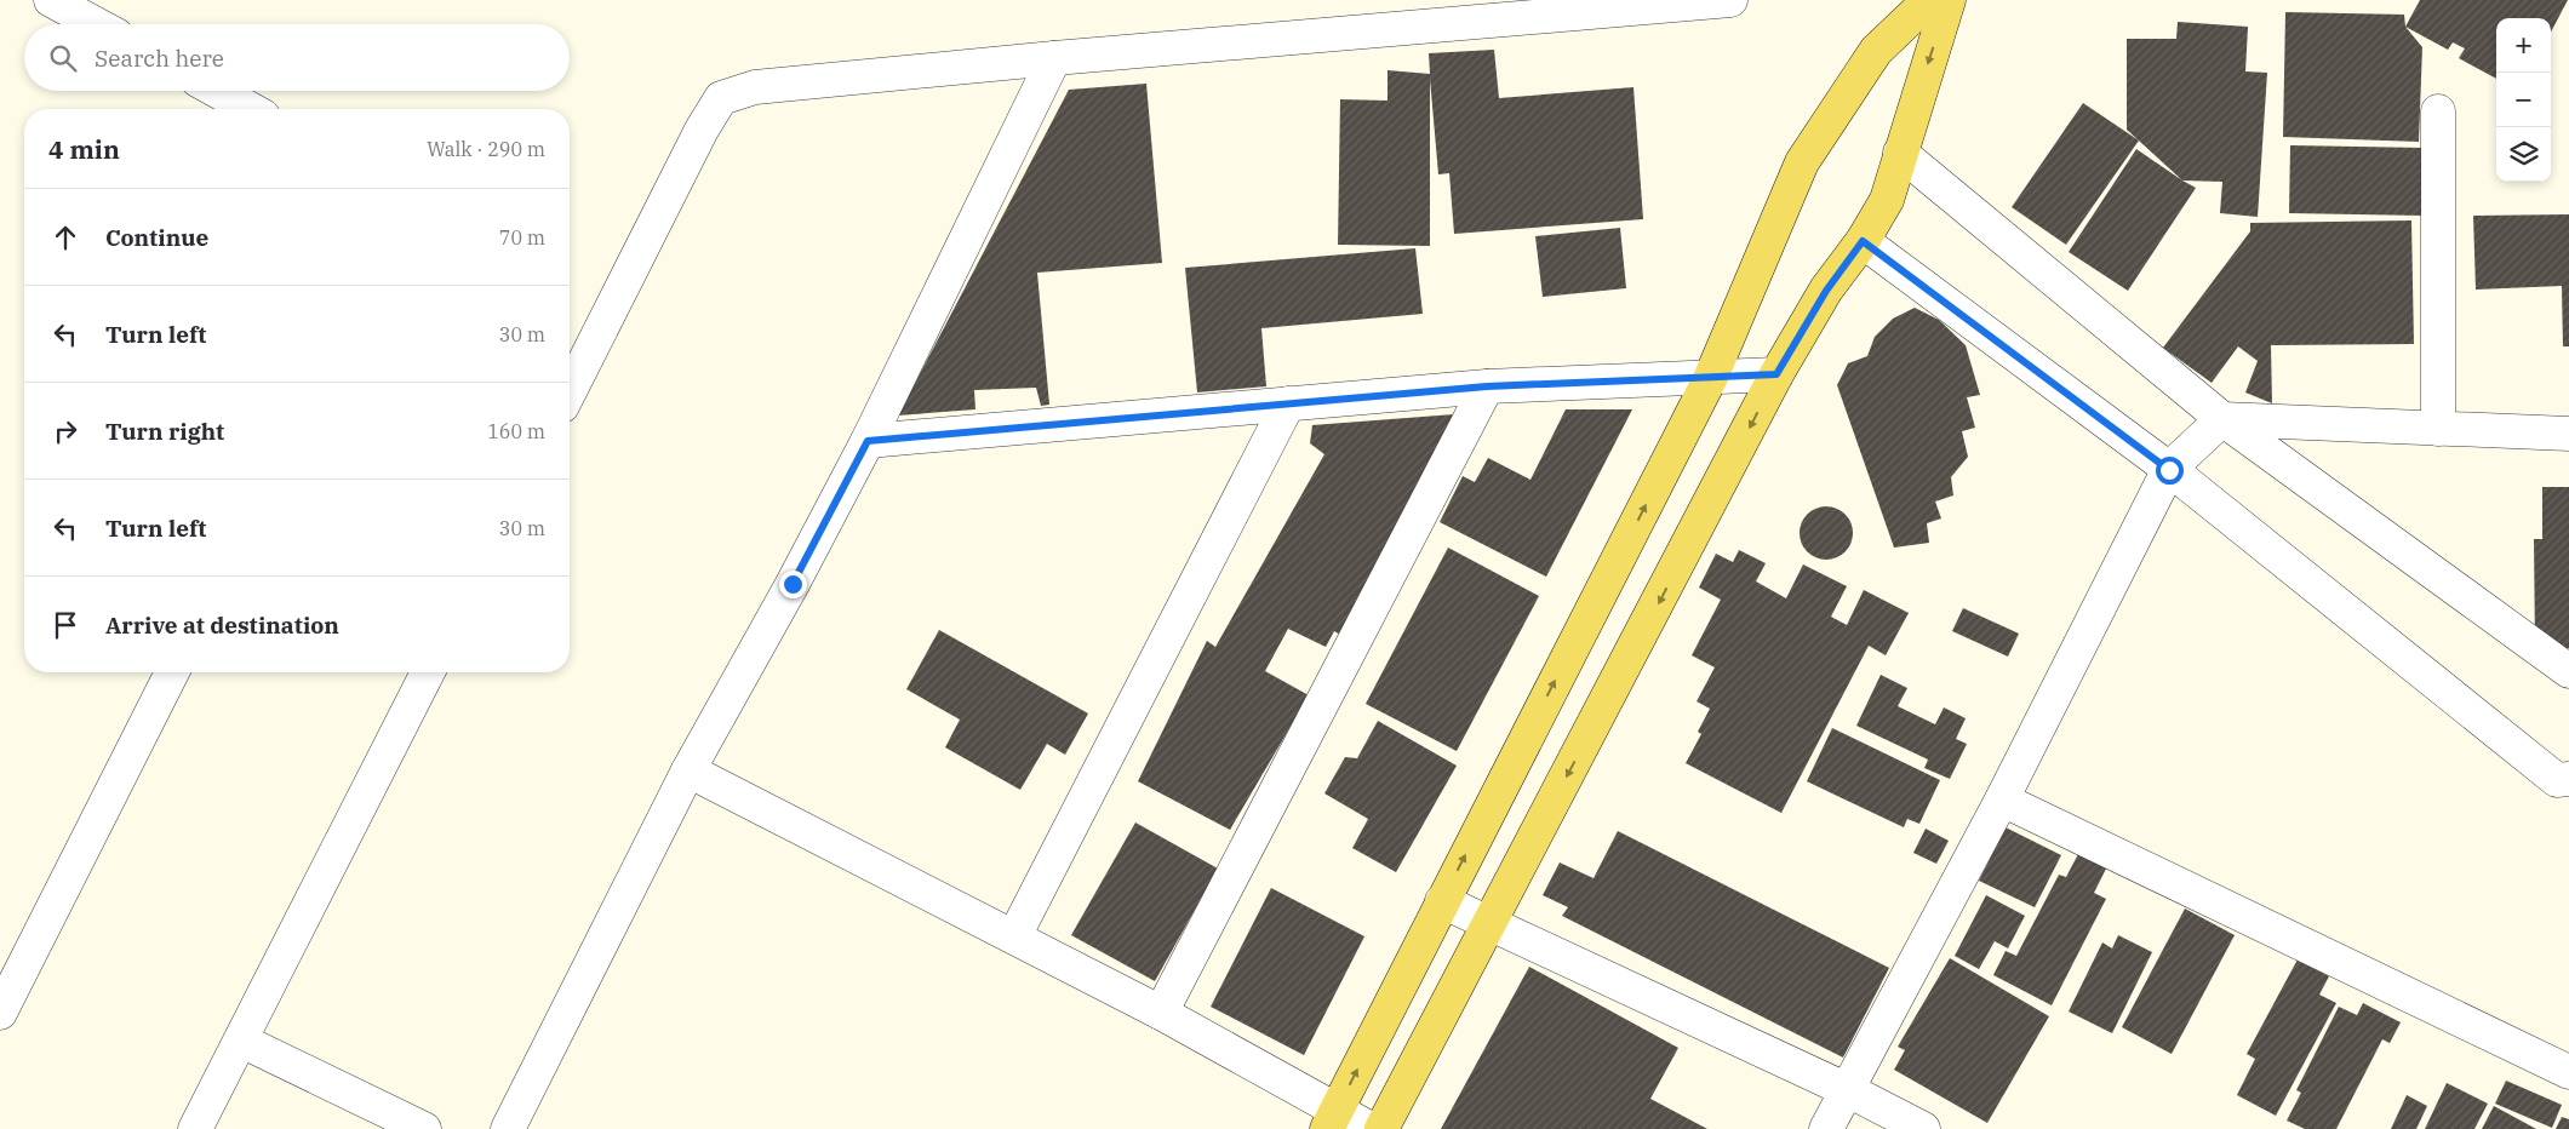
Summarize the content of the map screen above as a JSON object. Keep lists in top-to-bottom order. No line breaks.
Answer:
{"page":{"map_buttons":["+","−"],"search":"Search here","heading":["4 min","Walk · 290 m"],"list":[["Continue","70 m"],["Turn left","30 m"],["Turn right","160 m"],["Turn left","30 m"],"Arrive at destination"]}}
